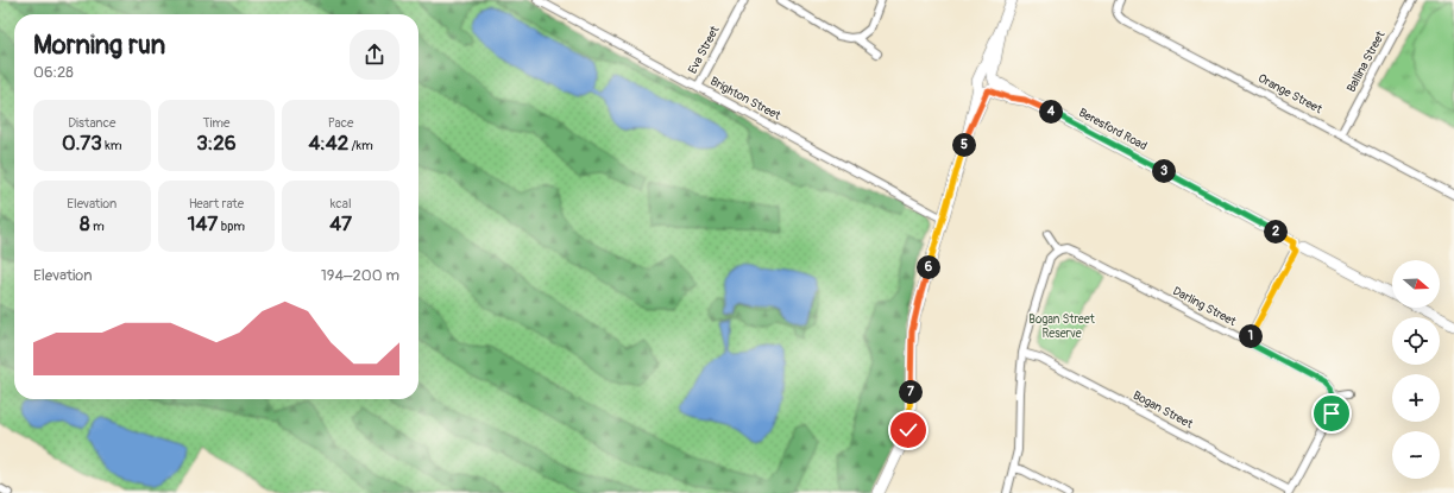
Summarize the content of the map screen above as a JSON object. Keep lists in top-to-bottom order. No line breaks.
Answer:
{"streets":{"street":["Eva Street","Ballina Street","Orange Street","Brighton Street","Beresford Road","Darling Street","Bogan Street"]},"crossings":[["Eva Street","Brighton Street"],["Ballina Street","Orange Street"]],"parks":["Bogan Street Reserve"],"north":"right","page":{"heading":["Morning run","06:28"],"stats":[["Distance","0.73 km"],["Time","3:26"],["Pace","4:42 /km"],["Elevation","8 m"],["Heart rate","147 bpm"],["kcal","47"]],"pins":["4","5","3","2","6","1","7"],"chart":["Elevation","194–200 m"],"map_buttons":["+","−"]}}
